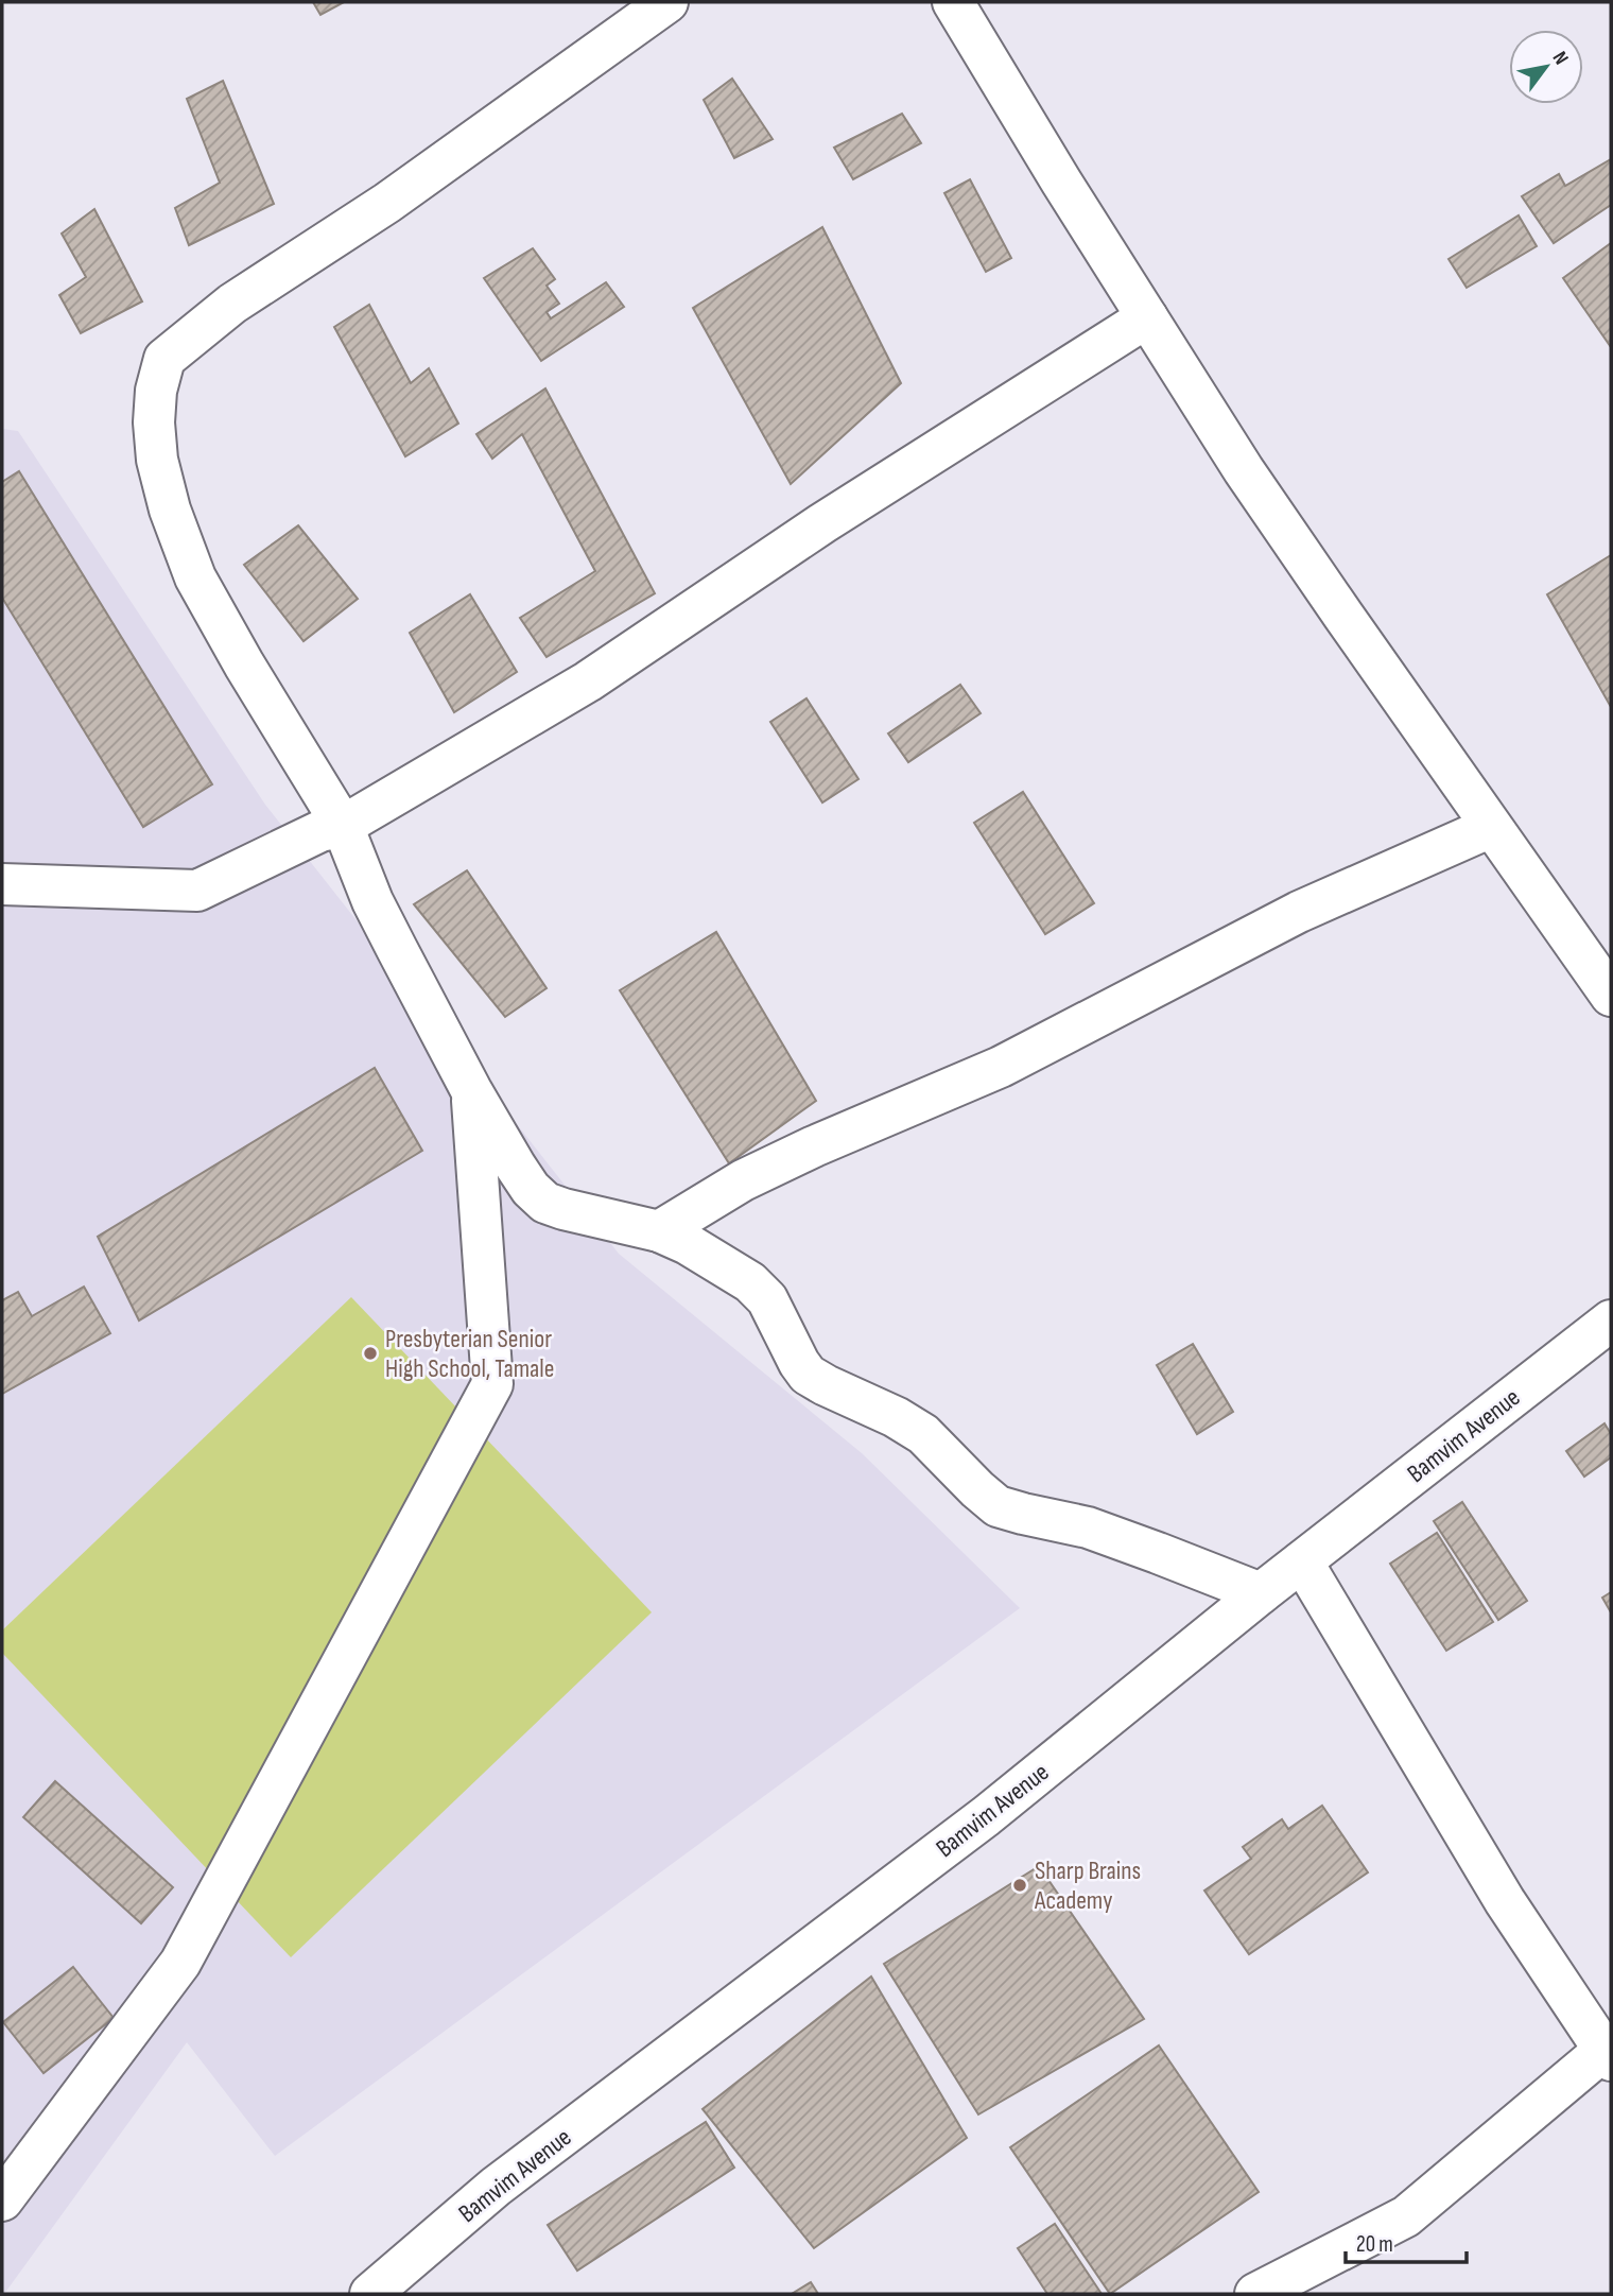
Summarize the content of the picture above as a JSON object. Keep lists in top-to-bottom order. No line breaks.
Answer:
{"streets":{"street":["Bamvim Avenue"]},"places":["Presbyterian Senior High School, Tamale","Sharp Brains Academy"],"scale_bar":"20 m","north":"top right"}
